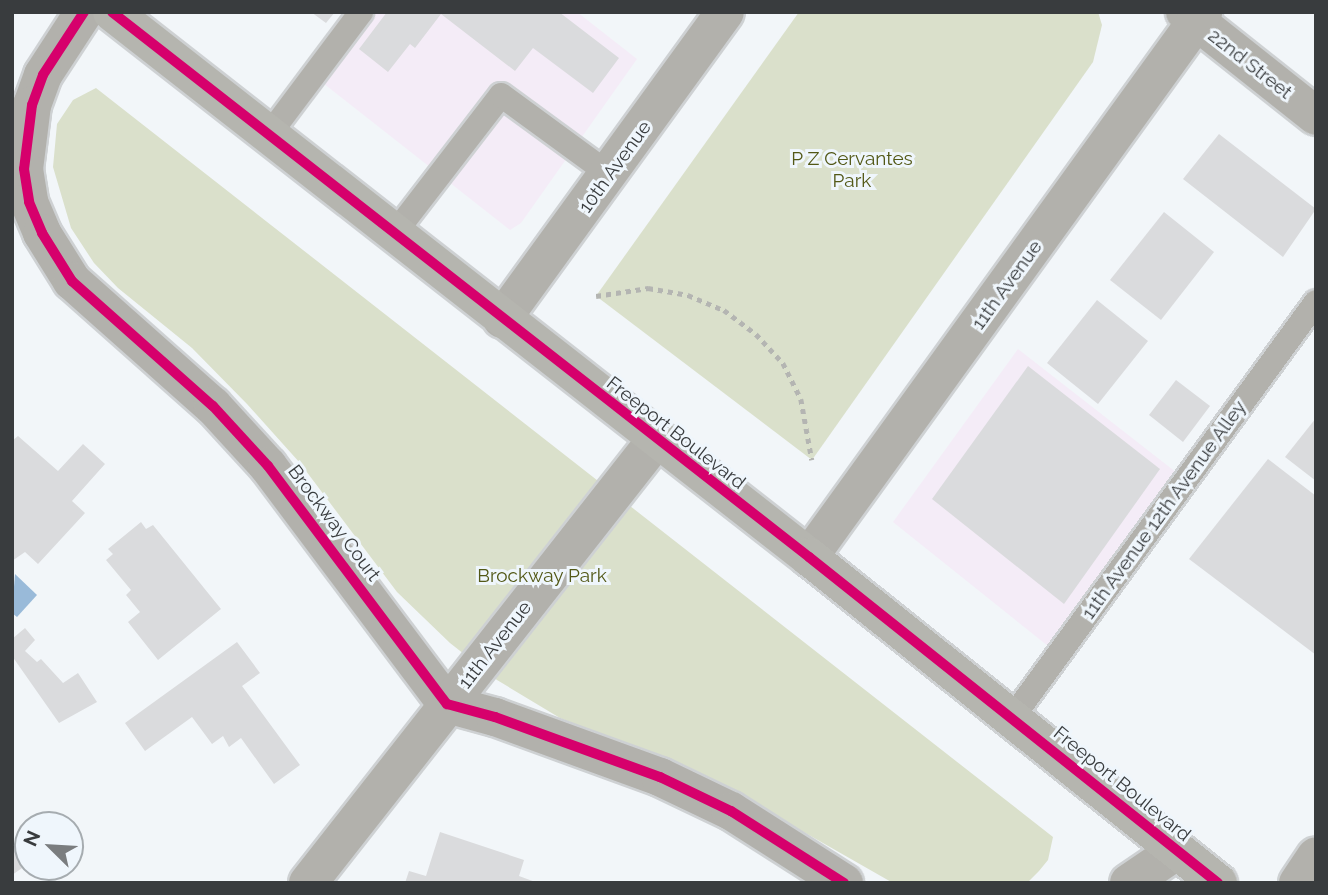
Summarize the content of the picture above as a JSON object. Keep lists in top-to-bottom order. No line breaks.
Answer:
{"streets":{"main road":["Freeport Boulevard"],"street":["22nd Street","10th Avenue","11th Avenue","Brockway Court"],"lane":["11th Avenue 12th Avenue Alley"]},"crossings":[["22nd Street","11th Avenue"],["10th Avenue","Freeport Boulevard"],["11th Avenue","Freeport Boulevard"],["11th Avenue","Brockway Court"],["Freeport Boulevard","11th Avenue 12th Avenue Alley"]],"parks":["P Z Cervantes Park","Brockway Park"],"north":"top left"}
